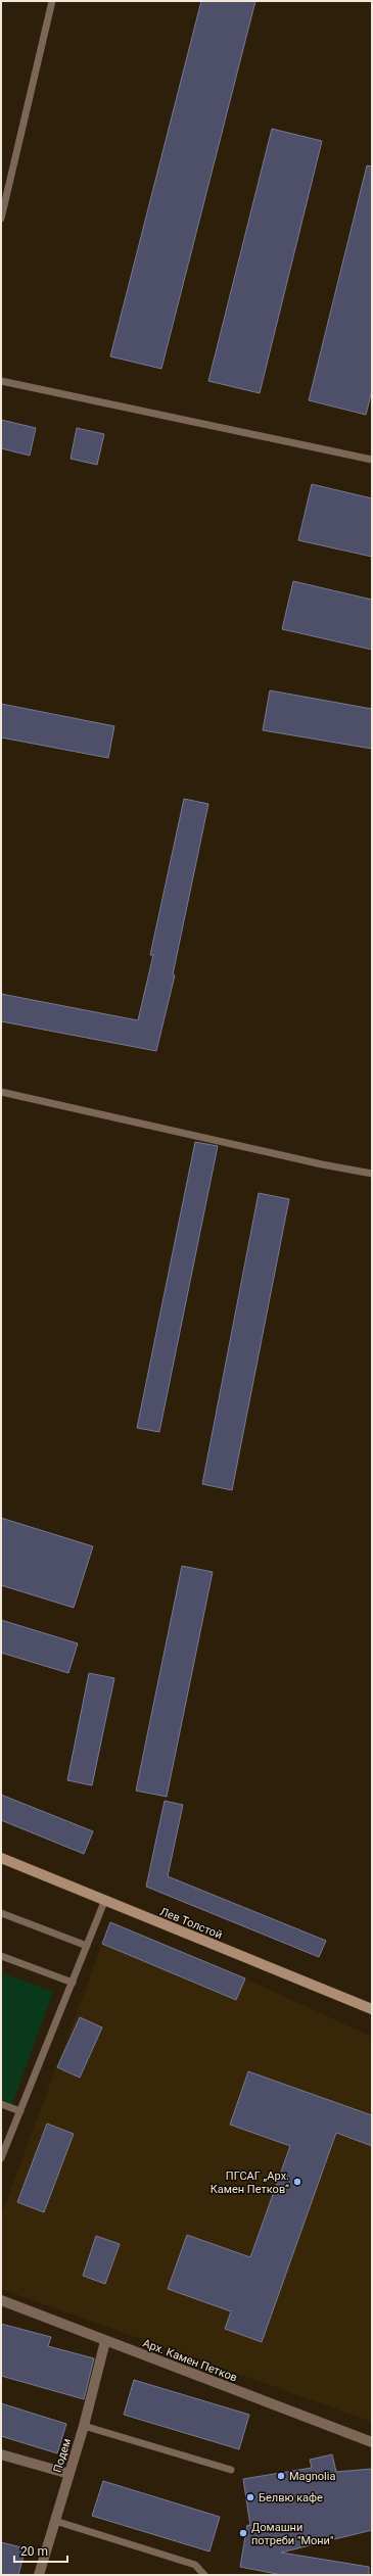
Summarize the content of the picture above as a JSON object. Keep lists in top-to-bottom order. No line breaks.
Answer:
{"streets":{"street":["Лев Толстой","Арх. Камен Петков","Подем"]},"crossings":[["Арх. Камен Петков","Подем"]],"places":["ПГСАГ „Арх. Камен Петков“","Magnolia","Белвю кафе","Домашни потреби \"Мони\""],"scale_bar":"20 m"}
